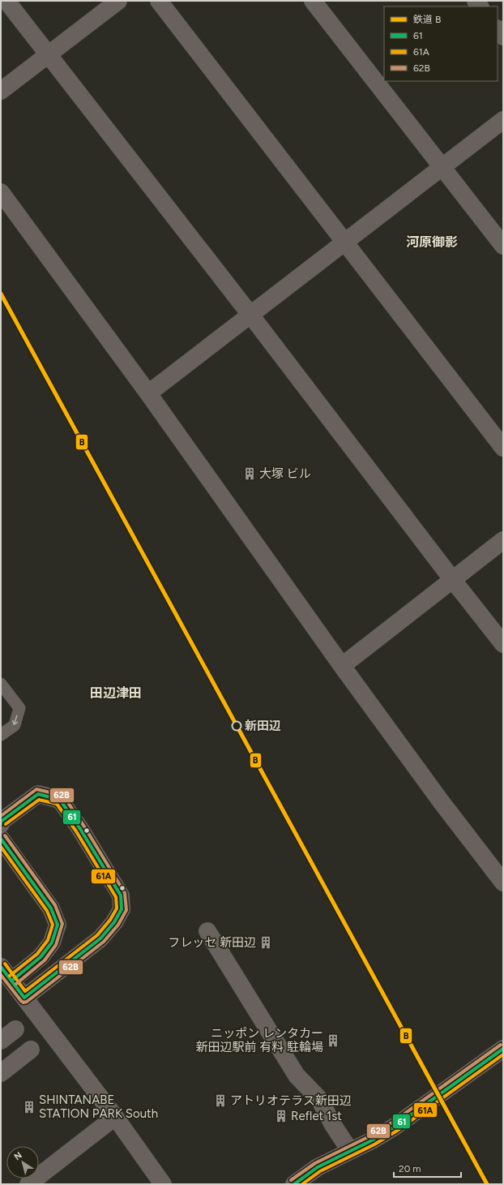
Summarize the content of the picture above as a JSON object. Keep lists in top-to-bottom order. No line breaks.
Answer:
{"districts":["河原御影","田辺津田"],"places":{"building":["大塚 ビル","フレッセ 新田辺","ニッポン レンタカー 新田辺駅前 有料 駐輪場","アトリオテラス新田辺","SHINTANABE STATION PARK South","Reflet 1st"],"other":["新田辺"]},"lines":["rail line B","transit line 62B","transit line 61","transit line 61A"],"legend":["鉄道 B","61","61A","62B"],"scale_bar":"20 m","north":"top left"}
